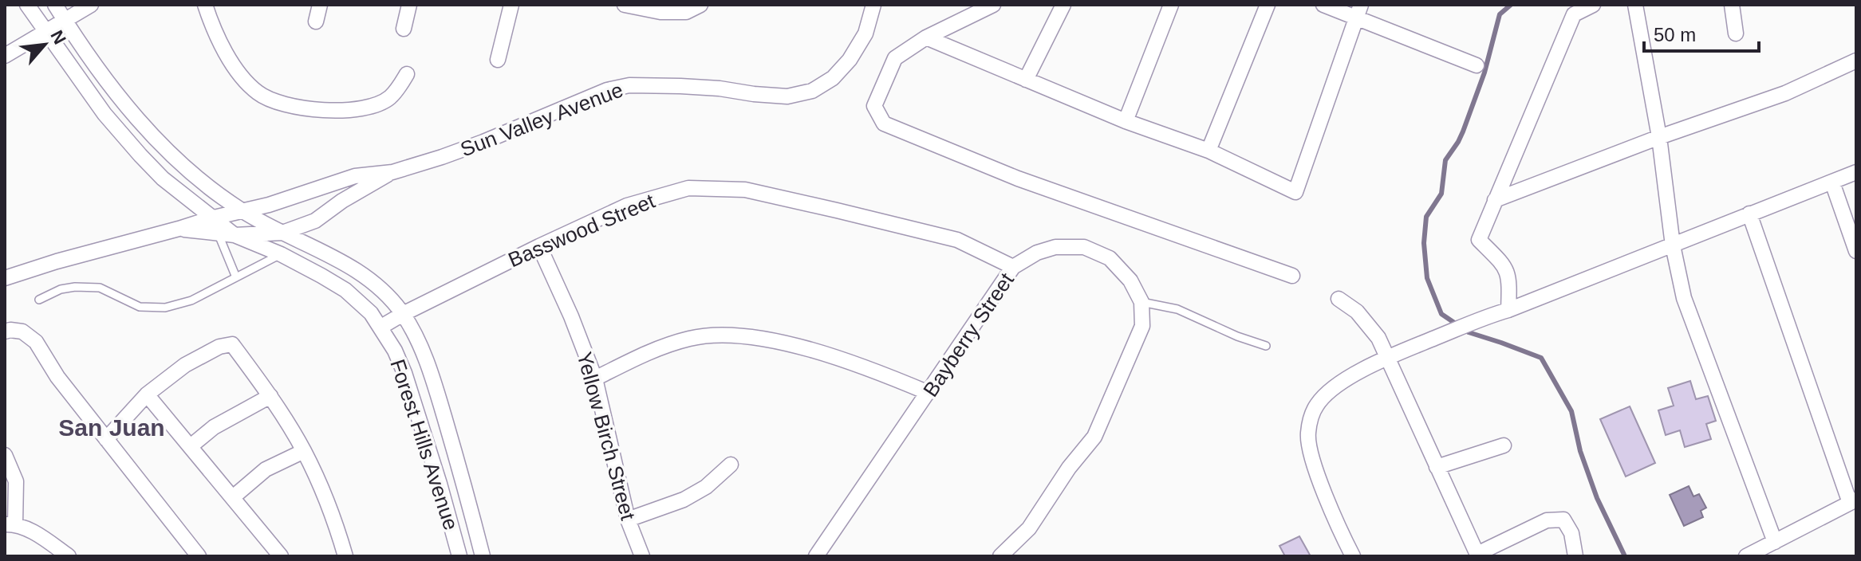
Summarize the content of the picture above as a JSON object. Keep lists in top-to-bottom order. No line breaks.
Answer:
{"streets":{"street":["Sun Valley Avenue","Basswood Street","Bayberry Street","Yellow Birch Street","Forest Hills Avenue"]},"crossings":[["Sun Valley Avenue","Forest Hills Avenue"],["Basswood Street","Bayberry Street"],["Basswood Street","Yellow Birch Street"],["Basswood Street","Forest Hills Avenue"]],"districts":["San Juan"],"scale_bar":"50 m","north":"top right"}
